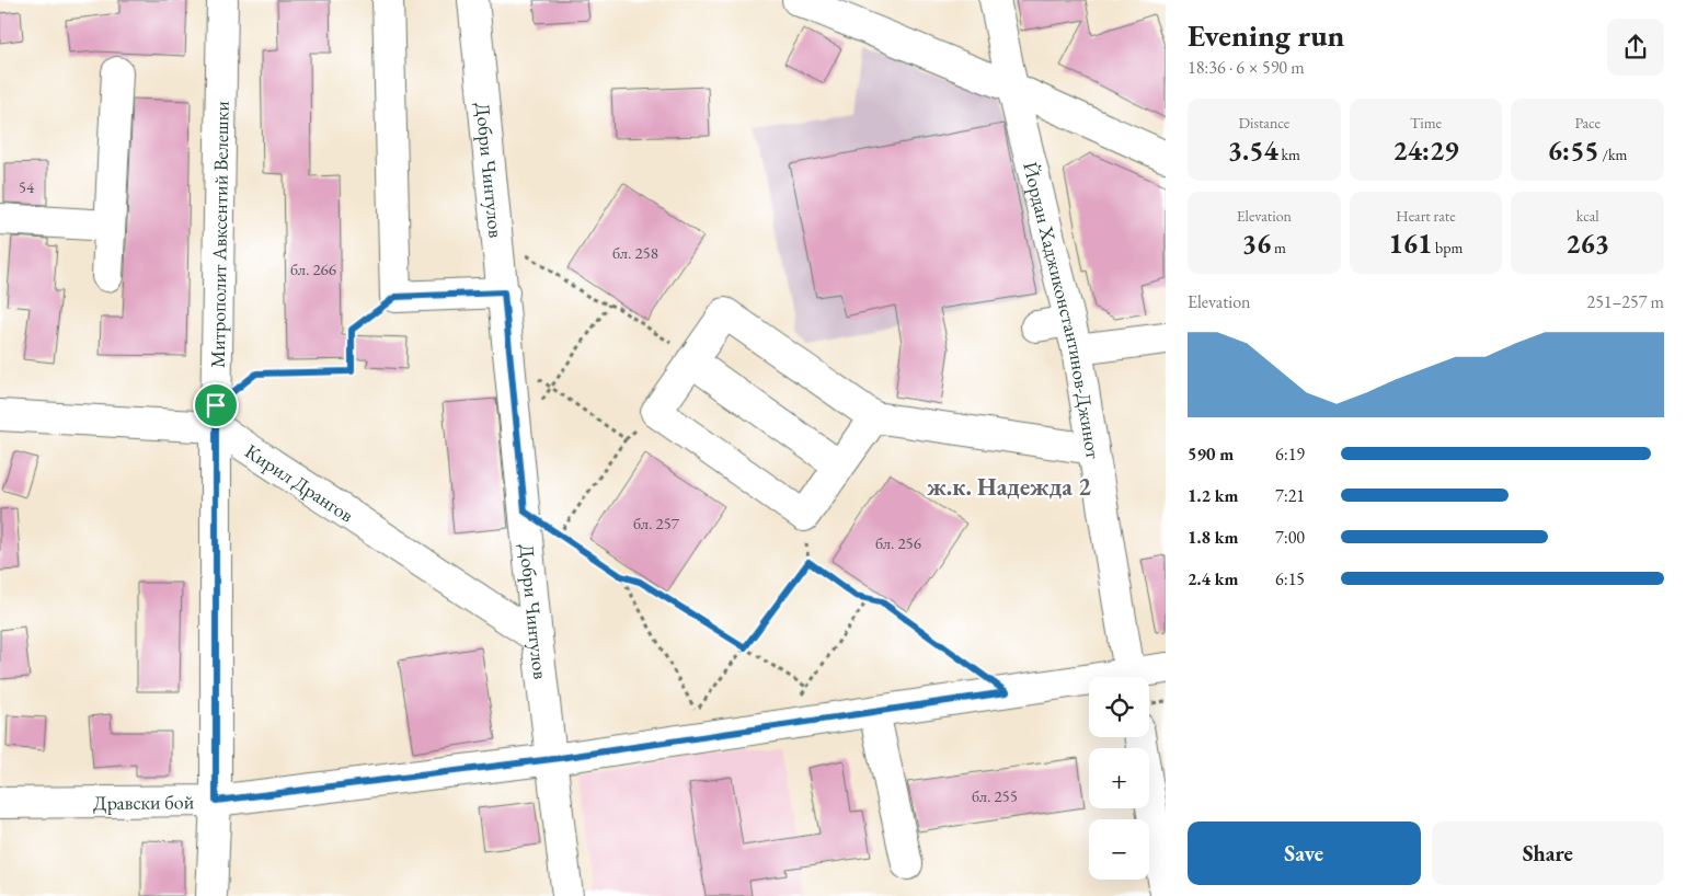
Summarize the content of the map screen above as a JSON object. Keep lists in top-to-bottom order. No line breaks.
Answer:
{"streets":{"street":["Добри Чинтулов","Митрополит Авксентий Велешки","Йордан Хаджиконстантинов-Джинот","Кирил Дрангов","Дравски бой"]},"crossings":[["Добри Чинтулов","Кирил Дрангов"],["Добри Чинтулов","Дравски бой"],["Митрополит Авксентий Велешки","Кирил Дрангов"],["Митрополит Авксентий Велешки","Дравски бой"]],"districts":["ж.к. Надежда 2"],"house_numbers":["54","бл. 258","бл. 266","бл. 257","бл. 256","бл. 255"],"page":{"heading":["Evening run","18:36 · 6 × 590 m"],"stats":[["Distance","3.54 km"],["Time","24:29"],["Pace","6:55 /km"],["Elevation","36 m"],["Heart rate","161 bpm"],["kcal","263"]],"chart":["Elevation","251–257 m"],"list":[{"name":"590 m","note":"6:19"},{"name":"1.2 km","note":"7:21"},{"name":"1.8 km","note":"7:00"},{"name":"2.4 km","note":"6:15"}],"map_buttons":["+","−"],"buttons":["Save","Share"]}}
